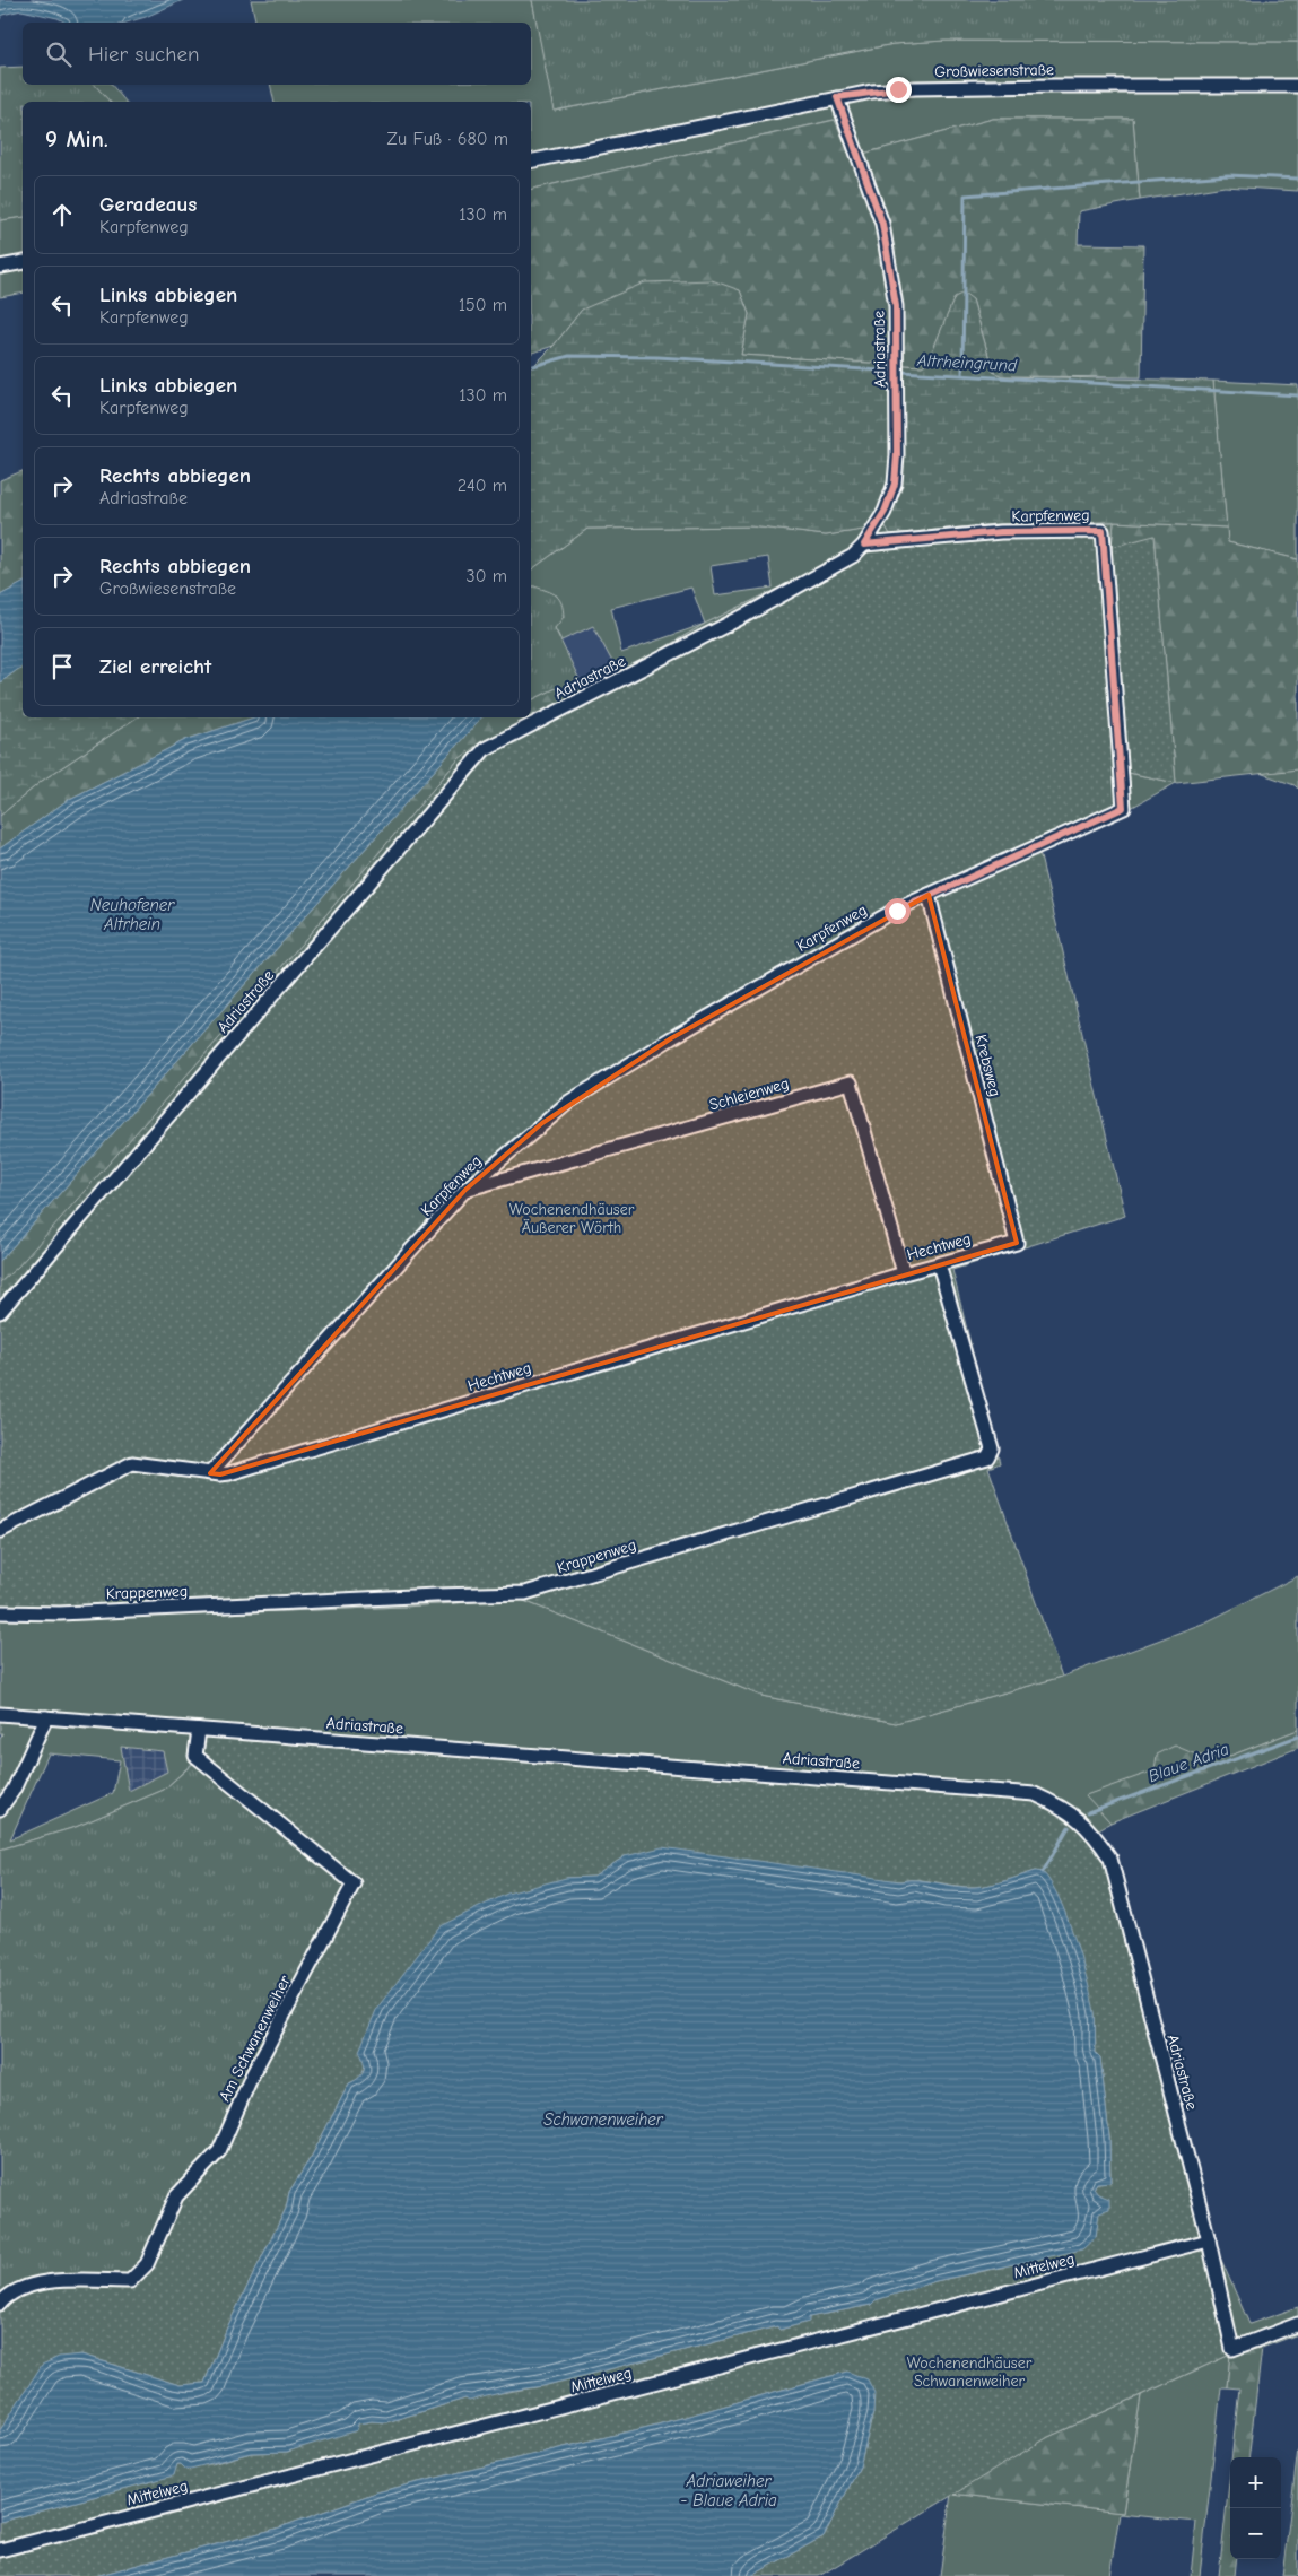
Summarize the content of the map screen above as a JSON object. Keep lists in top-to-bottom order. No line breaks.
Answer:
{"streets":{"street":["Großwiesenstraße","Adriastraße","Karpfenweg","Krebsweg","Schleienweg","Hechtweg","Krappenweg","Am Schwanenweiher","Mittelweg"]},"crossings":[["Großwiesenstraße","Adriastraße"],["Adriastraße","Karpfenweg"],["Adriastraße","Am Schwanenweiher"],["Adriastraße","Mittelweg"],["Karpfenweg","Krebsweg"],["Karpfenweg","Schleienweg"],["Karpfenweg","Hechtweg"],["Krebsweg","Hechtweg"],["Schleienweg","Hechtweg"],["Hechtweg","Krappenweg"]],"water":["Altrheingrund","Neuhofener Altrhein","Blaue Adria","Schwanenweiher","Adriaweiher - Blaue Adria"],"parks":["Wochenendhäuser Äußerer Wörth","Wochenendhäuser Schwanenweiher"],"page":{"search":"Hier suchen","heading":["9 Min.","Zu Fuß · 680 m"],"list":[["Geradeaus","Karpfenweg","130 m"],["Links abbiegen","Karpfenweg","150 m"],["Links abbiegen","Karpfenweg","130 m"],["Rechts abbiegen","Adriastraße","240 m"],["Rechts abbiegen","Großwiesenstraße","30 m"],"Ziel erreicht"],"map_buttons":["+","−"]}}
